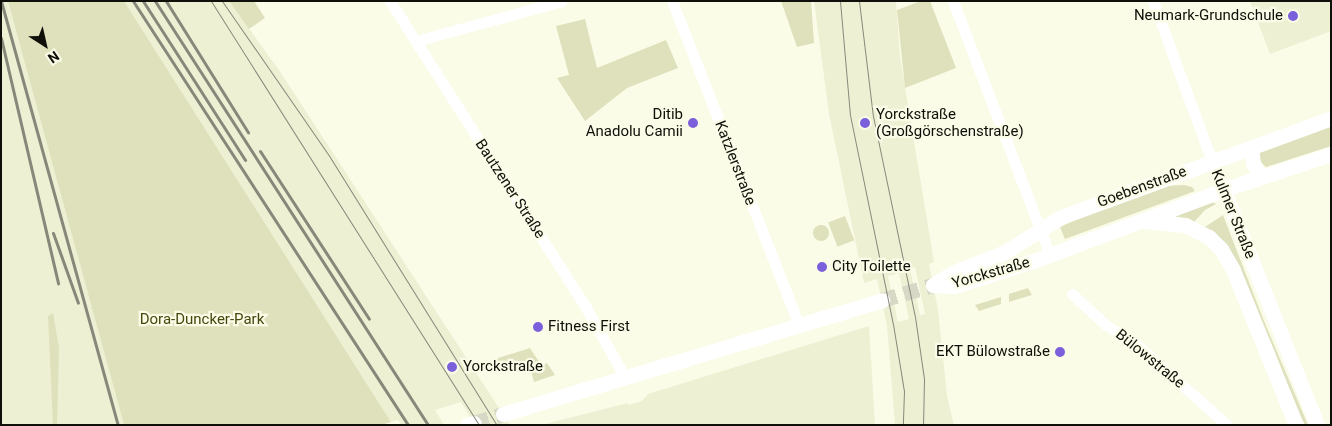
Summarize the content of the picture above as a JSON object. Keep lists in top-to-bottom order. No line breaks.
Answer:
{"streets":{"main road":["Goebenstraße","Kulmer Straße","Yorckstraße"],"street":["Katzlerstraße","Bautzener Straße","Bülowstraße"]},"crossings":[["Goebenstraße","Kulmer Straße"],["Goebenstraße","Yorckstraße"]],"parks":["Dora-Duncker-Park"],"places":["Neumark-Grundschule","Ditib Anadolu Camii","Yorckstraße (Großgörschenstraße)","City Toilette","Fitness First","EKT Bülowstraße","Yorckstraße"],"north":"bottom right"}
